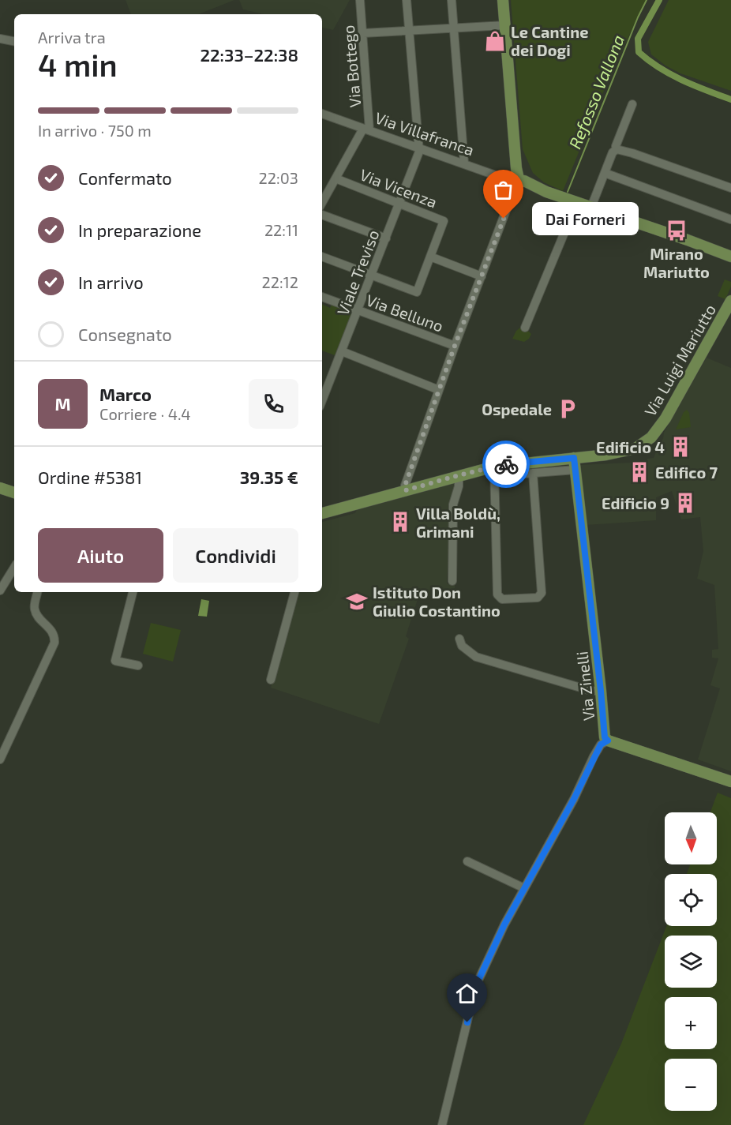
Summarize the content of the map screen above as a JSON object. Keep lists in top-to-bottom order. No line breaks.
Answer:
{"streets":{"main road":["Via Villafranca","Via Luigi Mariutto","Via Zinelli"],"street":["Via Bottego","Via Vicenza","Viale Treviso","Via Belluno"]},"crossings":[["Via Bottego","Via Villafranca"],["Via Villafranca","Viale Treviso"],["Via Vicenza","Viale Treviso"],["Viale Treviso","Via Belluno"],["Via Luigi Mariutto","Via Zinelli"]],"water":["Refosso Vallona"],"places":{"shop":["Le Cantine dei Dogi"],"other":["Dai Forneri"],"bus stop":["Mirano Mariutto"],"parking":["Ospedale"],"building":["Edificio 4","Edifico 7","Edificio 9","Villa Boldù, Grimani"],"school or university":["Istituto Don Giulio Costantino"]},"north":"bottom","page":{"heading":["4 min","Arriva tra","22:33–22:38"],"panel":["Marco","Corriere · 4.4","Ordine #5381","39.35 €"],"bar":"In arrivo · 750 m","list":[["Confermato","22:03"],["In preparazione","22:11"],["In arrivo","22:12"],"Consegnato"],"bubble":"Dai Forneri","round":"M","buttons":["Aiuto","Condividi"],"map_buttons":["+","−"]}}
